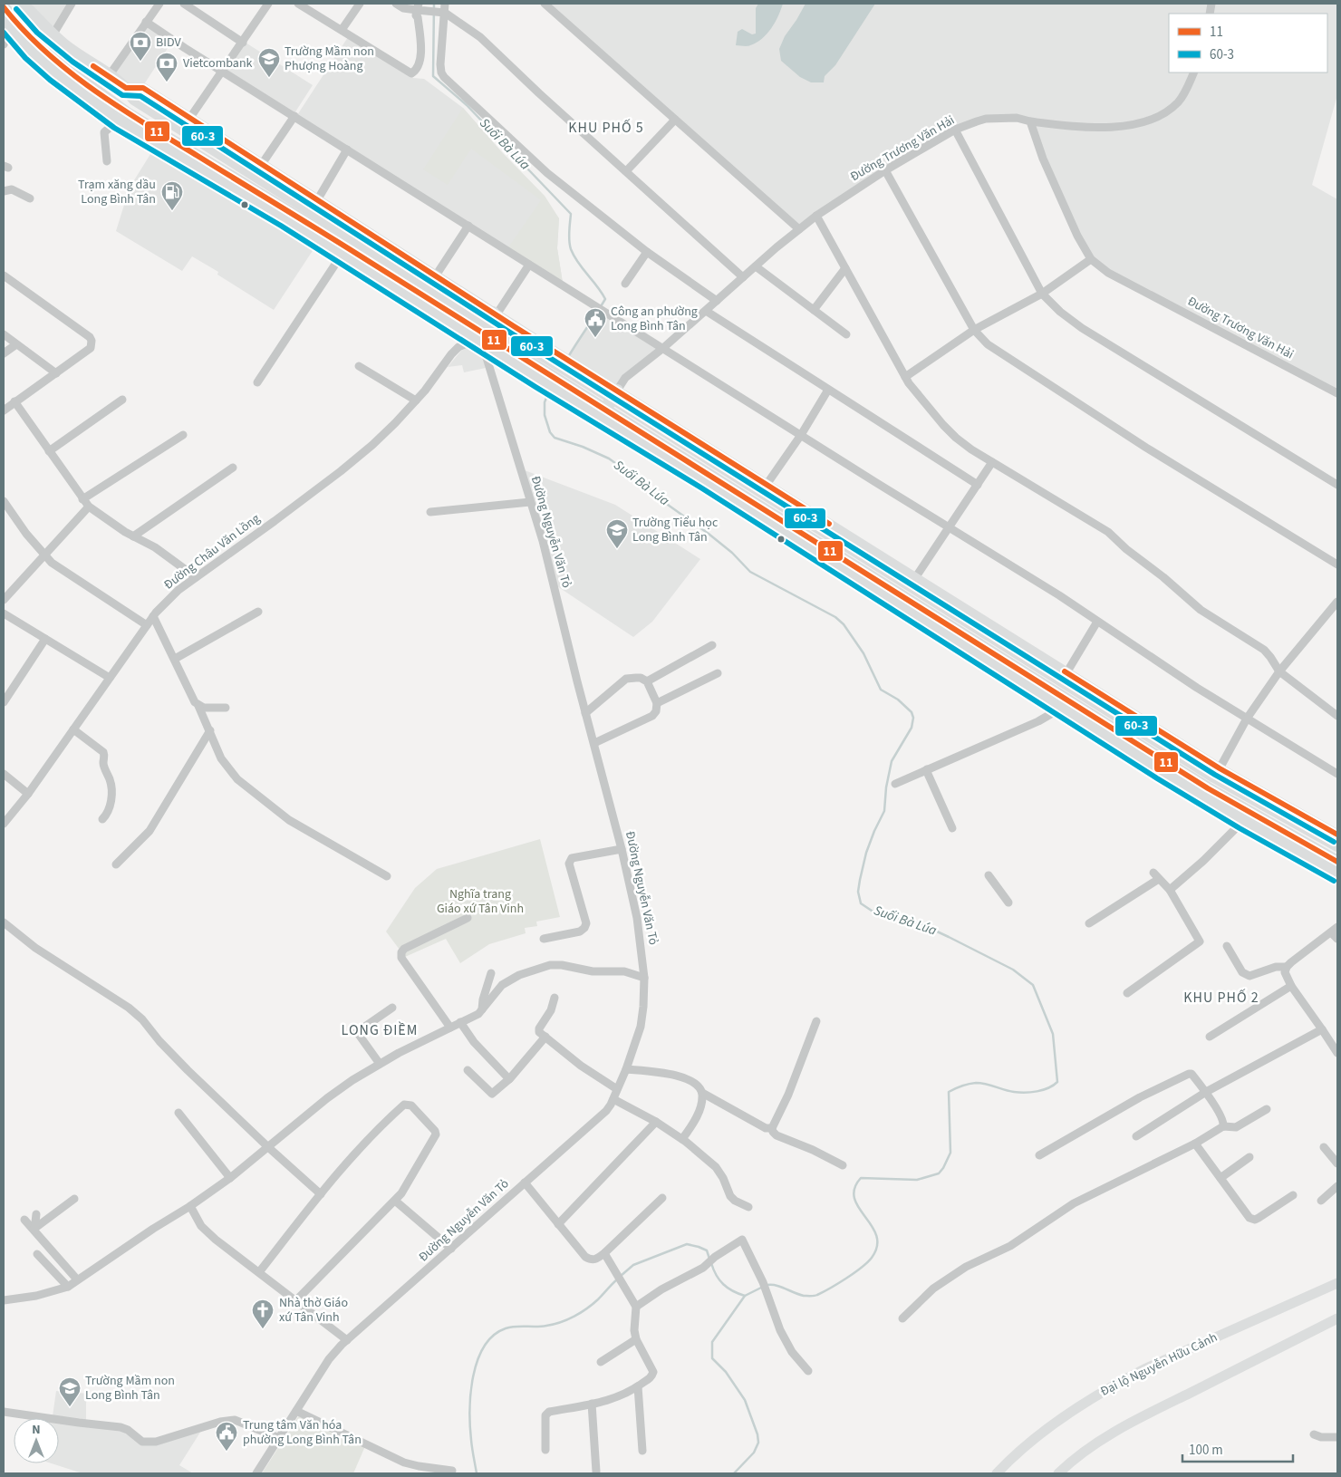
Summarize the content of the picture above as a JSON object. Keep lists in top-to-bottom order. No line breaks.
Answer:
{"streets":{"main road":["Đại lộ Nguyễn Hữu Cảnh"],"street":["Đường Trương Văn Hải","Đường Nguyễn Văn Tỏ","Đường Châu Văn Lồng"]},"crossings":[["Đường Nguyễn Văn Tỏ","Đường Châu Văn Lồng"]],"districts":["KHU PHỐ 5","KHU PHỐ 2","LONG ĐIỀM"],"water":["Suối Bà Lúa"],"parks":["Nghĩa trang Giáo xứ Tân Vinh"],"places":{"bank":["BIDV","Vietcombank"],"school or university":["Trường Mầm non Phượng Hoàng","Trường Tiểu học Long Bình Tân","Trường Mầm non Long Bình Tân"],"fuel station":["Trạm xăng dầu Long Bình Tân"],"public building":["Công an phường Long Bình Tân","Trung tâm Văn hóa phường Long Bình Tân"],"church":["Nhà thờ Giáo xứ Tân Vinh"]},"lines":["transit line 11","transit line 60-3"],"legend":["11","60-3"],"scale_bar":"100 m","north":"top"}
